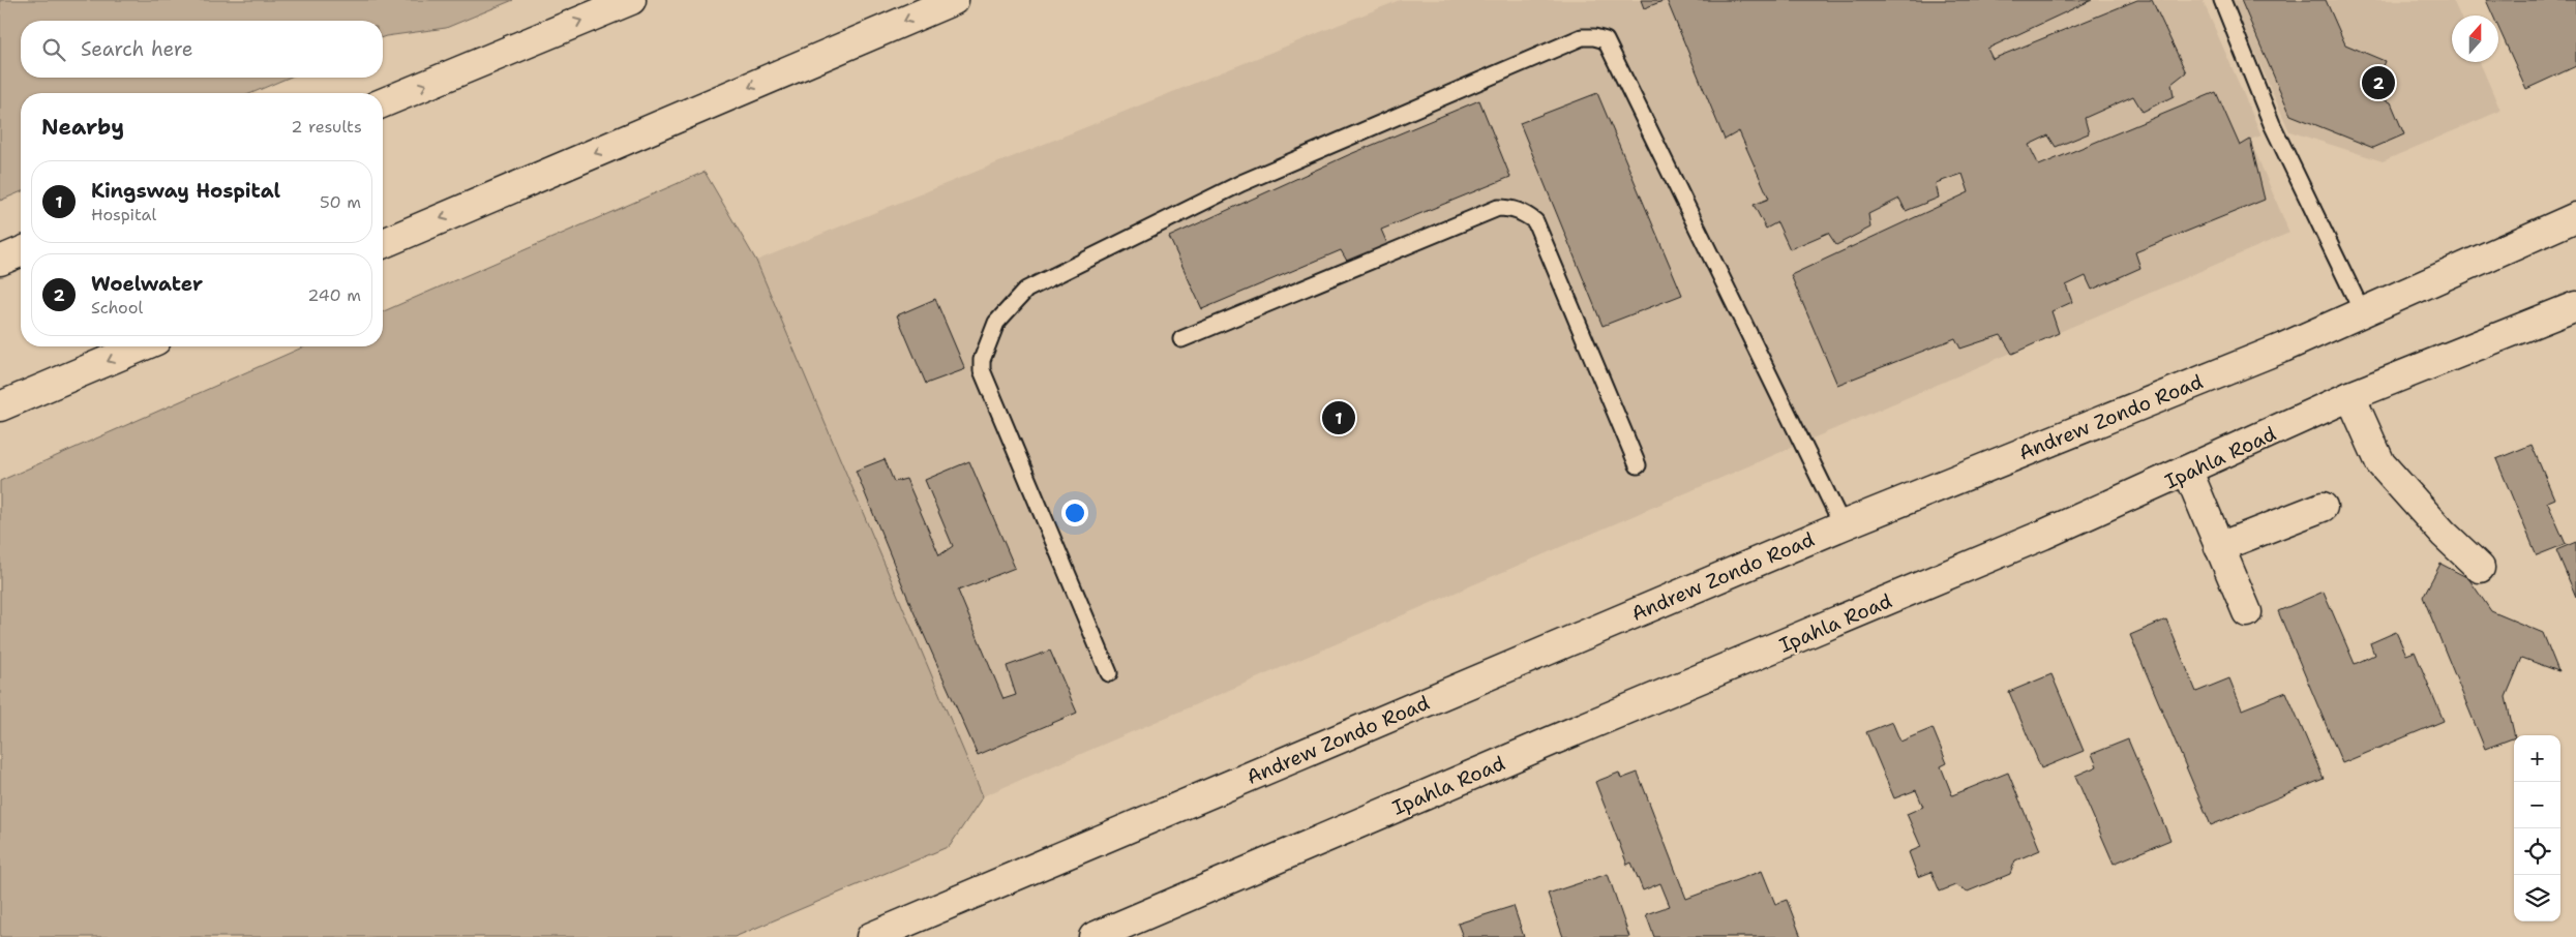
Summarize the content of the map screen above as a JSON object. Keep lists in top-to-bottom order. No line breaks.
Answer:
{"streets":{"main road":["Andrew Zondo Road","Ipahla Road"]},"north":"top","page":{"search":"Search here","pins":["2","1"],"heading":["Nearby","2 results"],"list":[{"mark":"1","name":"Kingsway Hospital","note":"Hospital","value":"50 m"},{"mark":"2","name":"Woelwater","note":"School","value":"240 m"}],"map_buttons":["+","−"]}}
